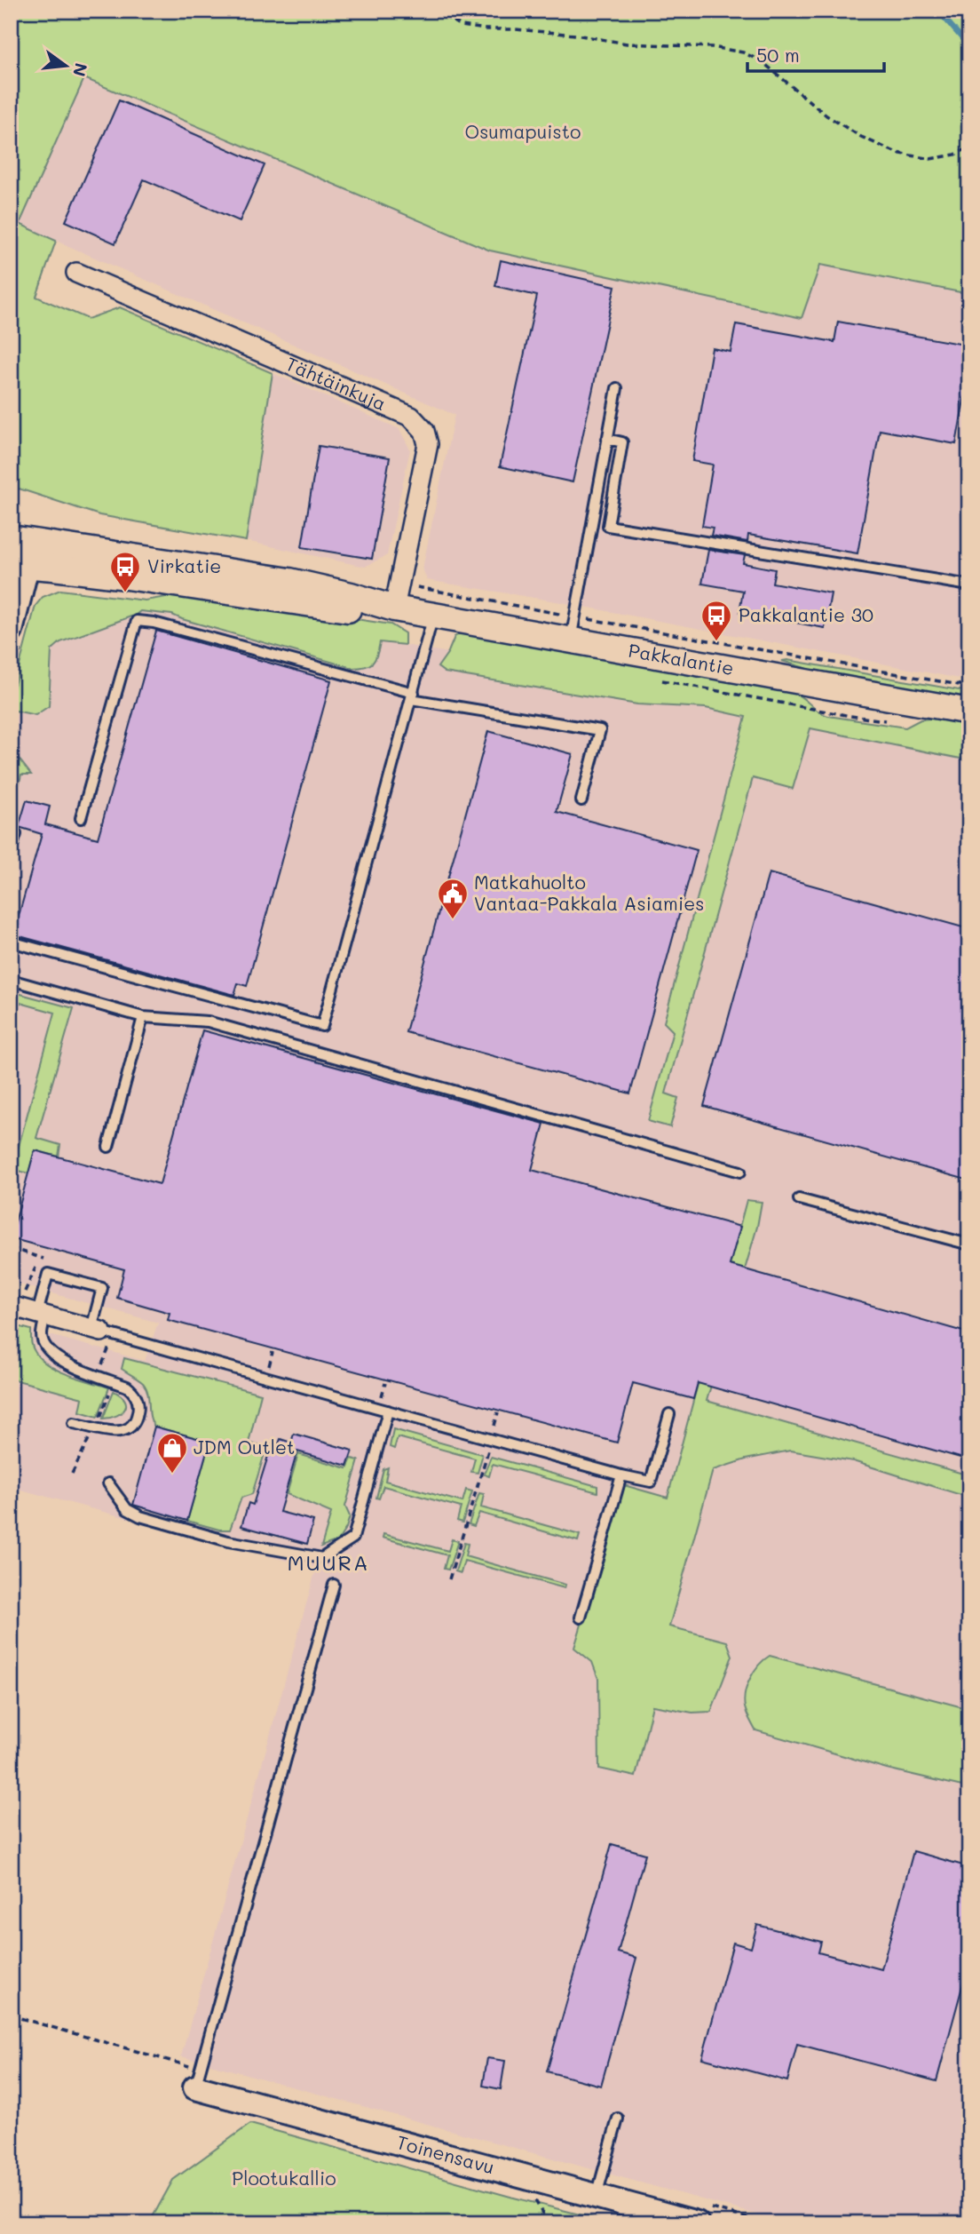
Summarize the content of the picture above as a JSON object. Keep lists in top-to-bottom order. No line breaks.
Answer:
{"streets":{"main road":["Pakkalantie"],"street":["Tähtäinkuja","Toinensavu"]},"crossings":[["Tähtäinkuja","Pakkalantie"]],"districts":["MUURA"],"parks":["Osumapuisto","Plootukallio"],"places":{"bus stop":["Virkatie","Pakkalantie 30"],"public building":["Matkahuolto Vantaa-Pakkala Asiamies"],"shop":["JDM Outlet"]},"scale_bar":"50 m","north":"right"}
